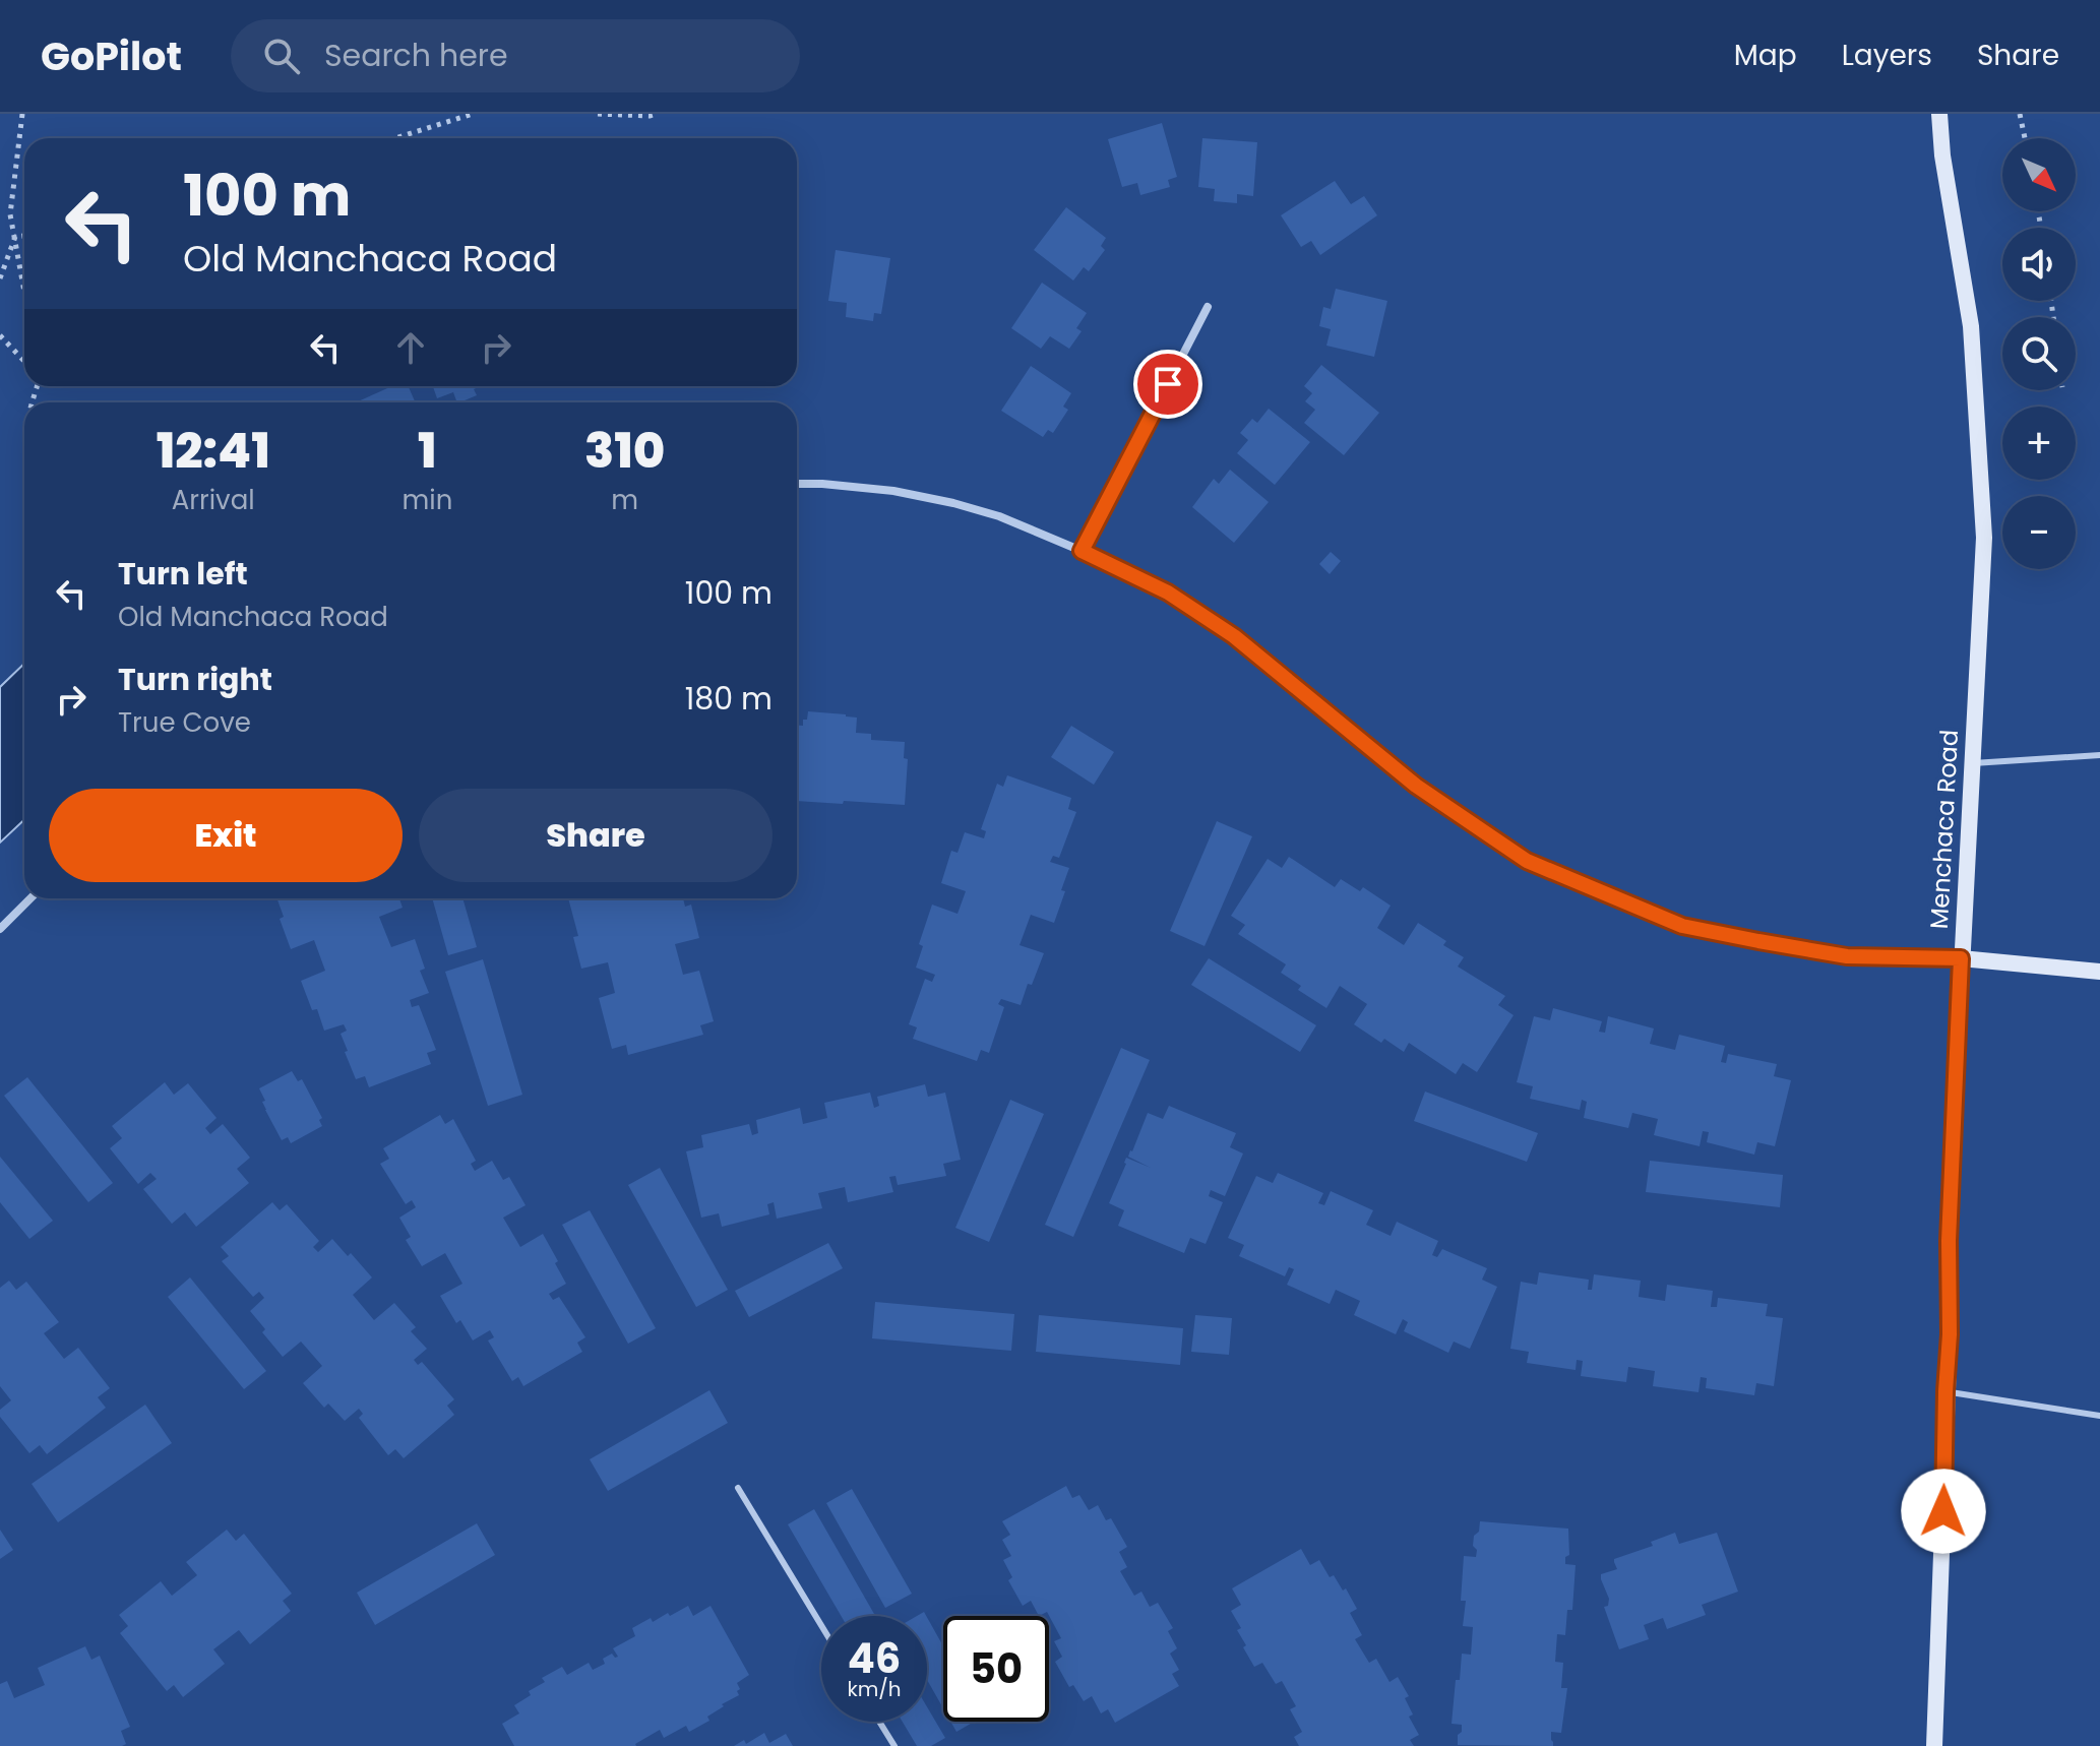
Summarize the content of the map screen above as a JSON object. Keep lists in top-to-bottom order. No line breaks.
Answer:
{"streets":{"main road":["Menchaca Road"]},"north":"bottom right","page":{"header":"GoPilot","search":"Search here","nav":["Map","Layers","Share"],"map_buttons":["+","−"],"turn":["100 m","Old Manchaca Road"],"eta":["12:41","Arrival","1","min","310","m"],"list":[{"name":"Turn left","note":"Old Manchaca Road","value":"100 m"},{"name":"Turn right","note":"True Cove","value":"180 m"}],"buttons":["Exit","Share"],"speed":"46 km/h","limit":"50"}}
